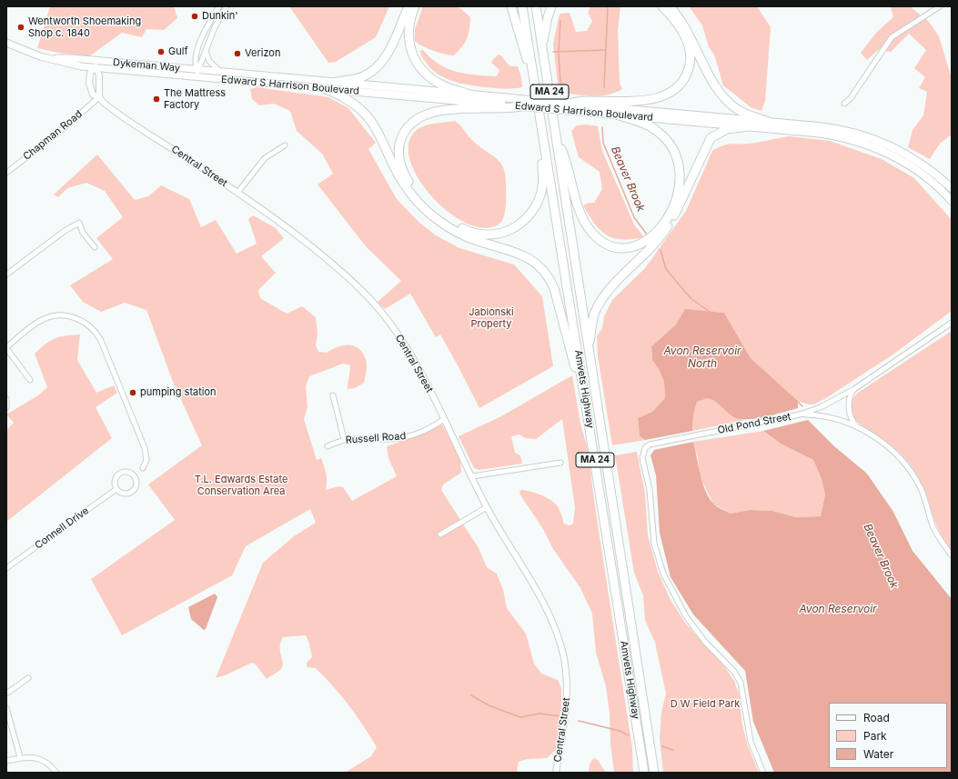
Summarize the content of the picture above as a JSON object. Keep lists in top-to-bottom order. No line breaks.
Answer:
{"streets":{"highway":["MA 24","Amvets Highway"],"main road":["Dykeman Way","Edward S Harrison Boulevard"],"street":["Chapman Road","Central Street","Old Pond Street","Russell Road","Connell Drive"]},"crossings":[["Dykeman Way","Edward S Harrison Boulevard"],["Dykeman Way","Central Street"],["Chapman Road","Central Street"],["Central Street","Russell Road"]],"water":["Beaver Brook","Avon Reservoir North","Avon Reservoir"],"parks":["Jablonski Property","T.L. Edwards Estate Conservation Area","D W Field Park"],"places":["Dunkin'","Wentworth Shoemaking Shop c. 1840","Gulf","Verizon","The Mattress Factory","pumping station"],"legend":["Road","Park","Water"]}
